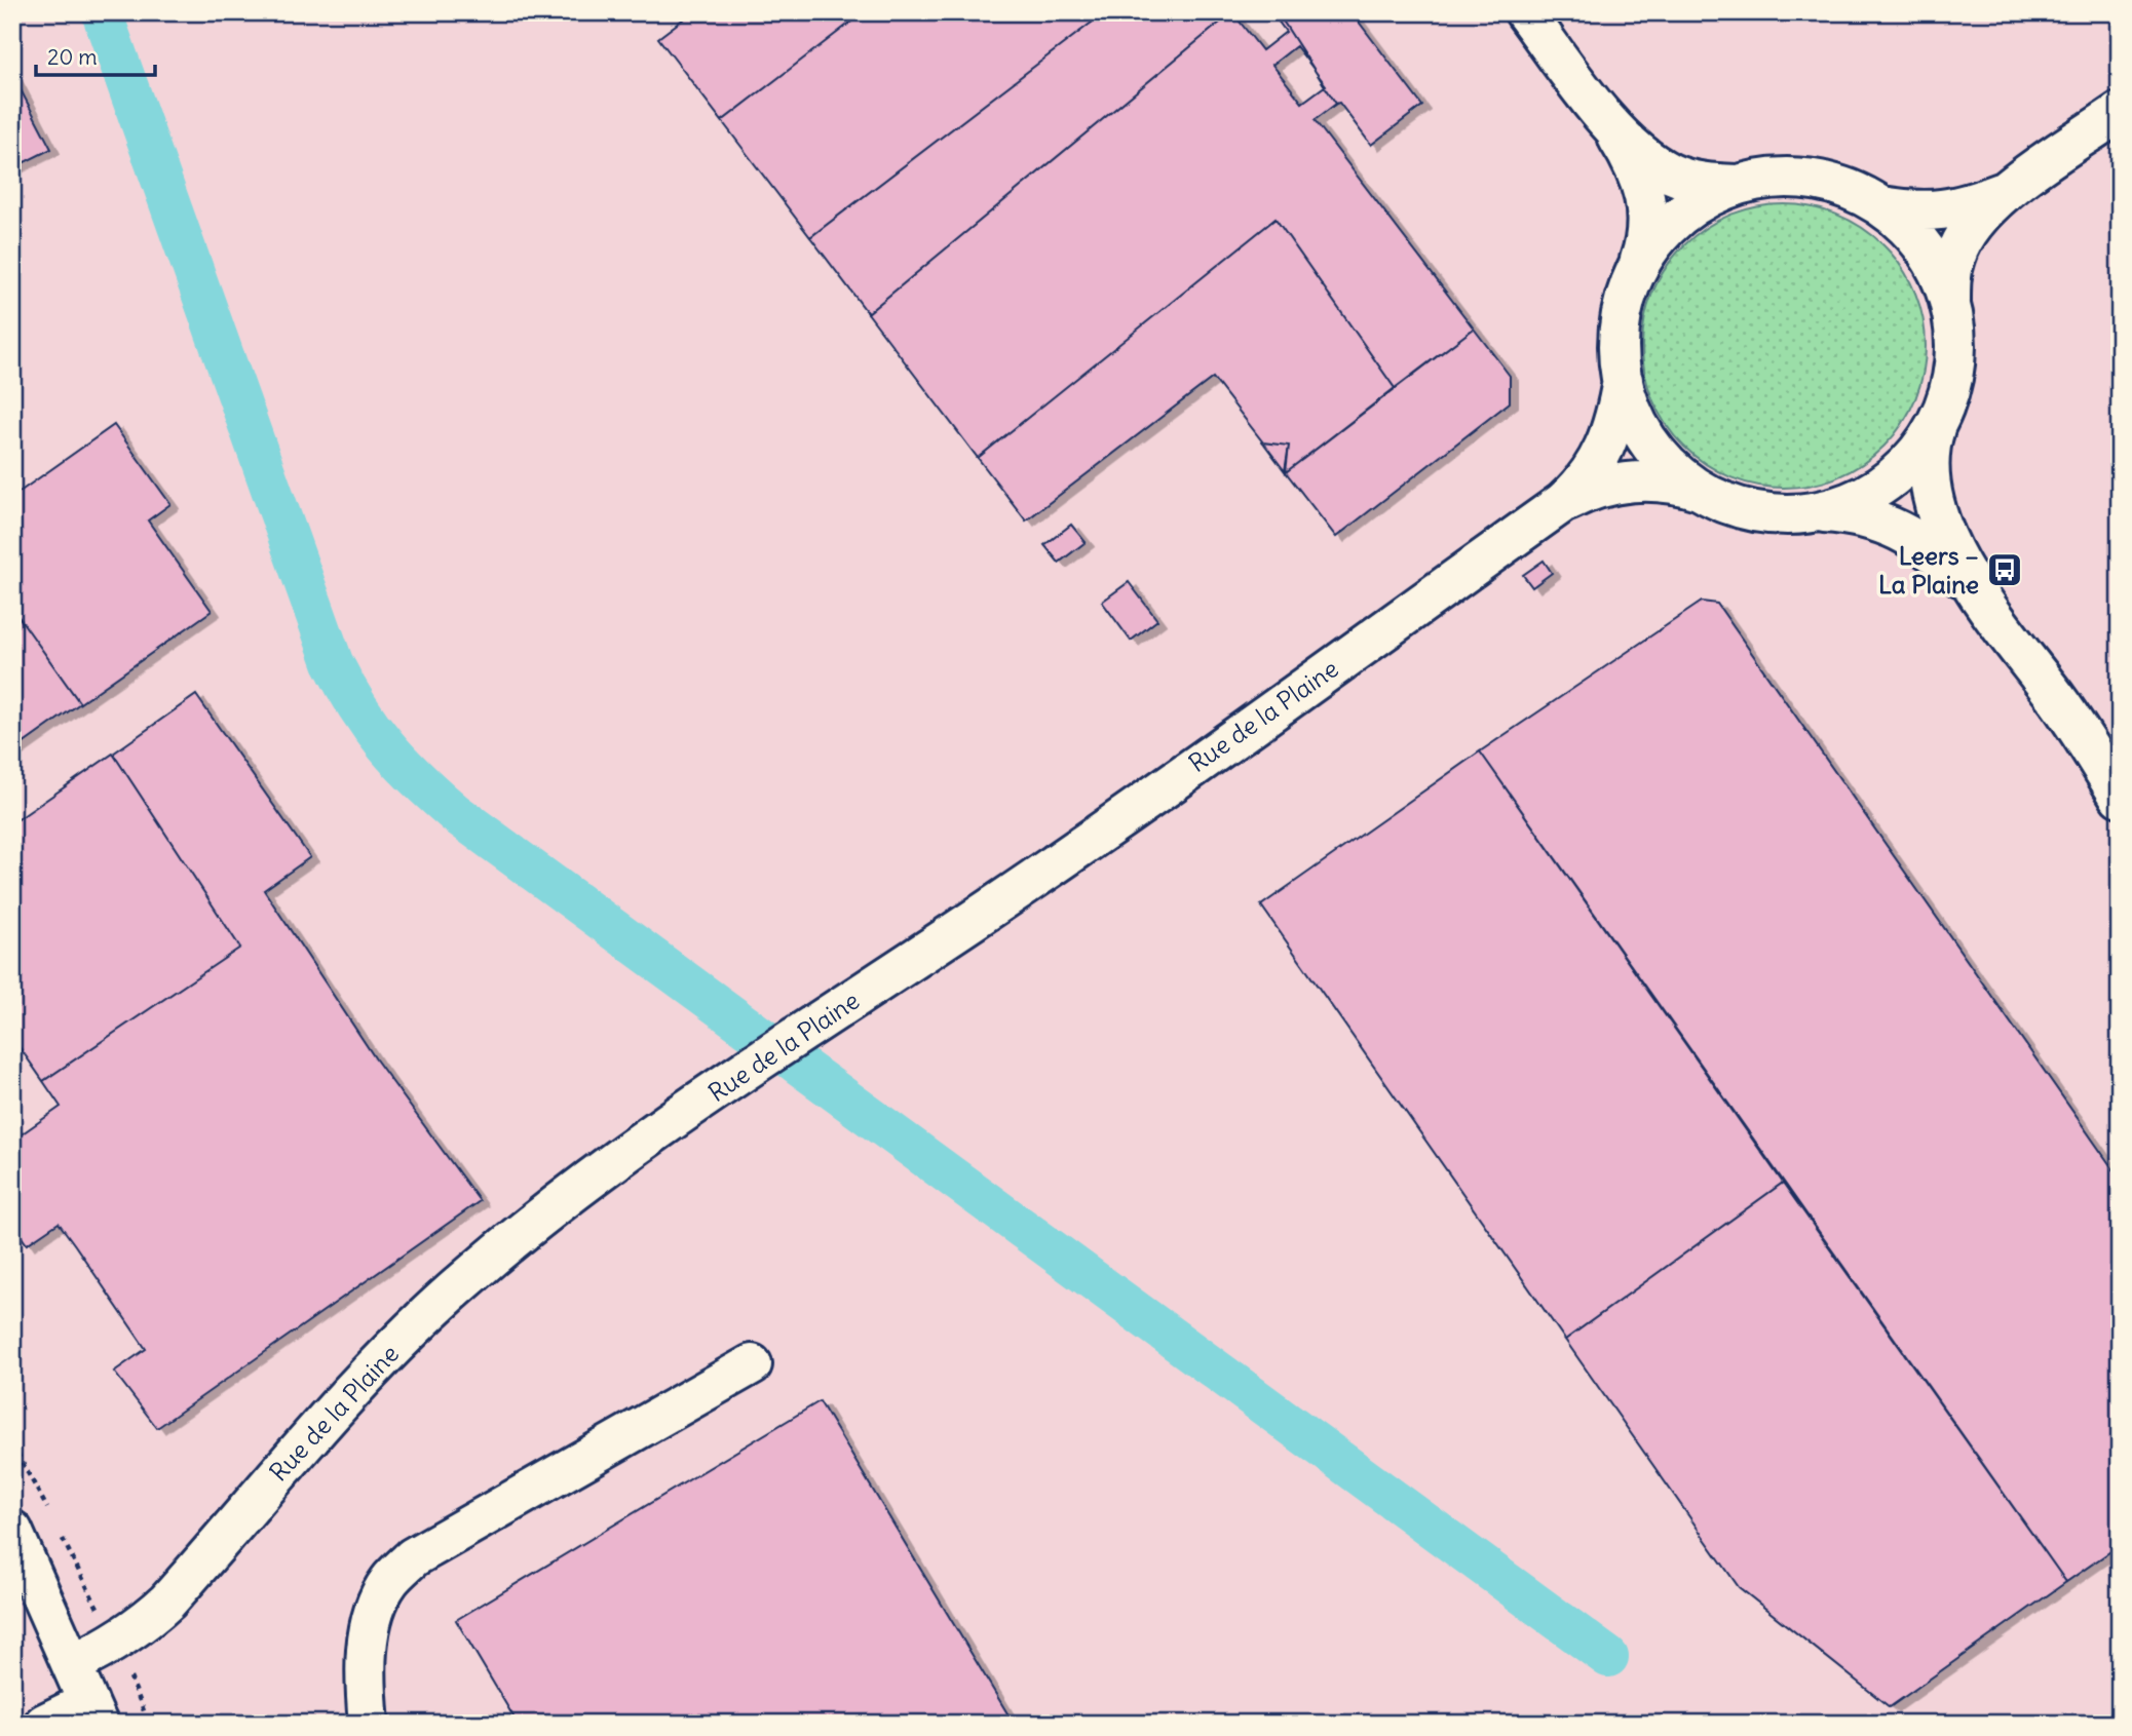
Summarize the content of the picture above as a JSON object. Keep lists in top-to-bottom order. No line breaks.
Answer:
{"streets":{"street":["Rue de la Plaine"]},"places":{"bus stop":["Leers – La Plaine"]},"scale_bar":"20 m"}
